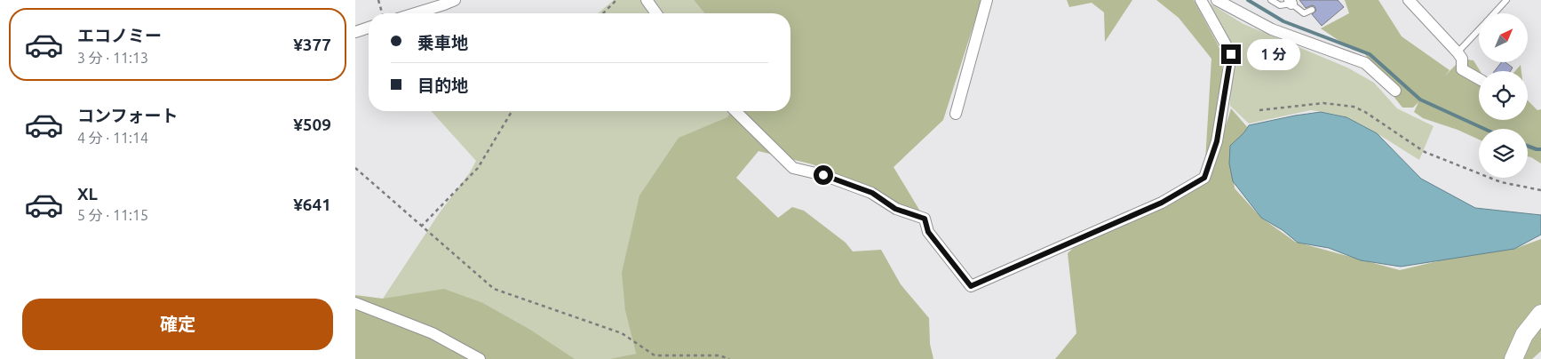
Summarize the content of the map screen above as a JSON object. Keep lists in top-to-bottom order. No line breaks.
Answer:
{"north":"top right","page":{"list":[{"name":"エコノミー","note":"3 分 · 11:13","value":"¥377"},{"name":"コンフォート","note":"4 分 · 11:14","value":"¥509"},{"name":"XL","note":"5 分 · 11:15","value":"¥641"}],"banner":["乗車地","目的地"],"bubble":"1 分","buttons":"確定"}}
